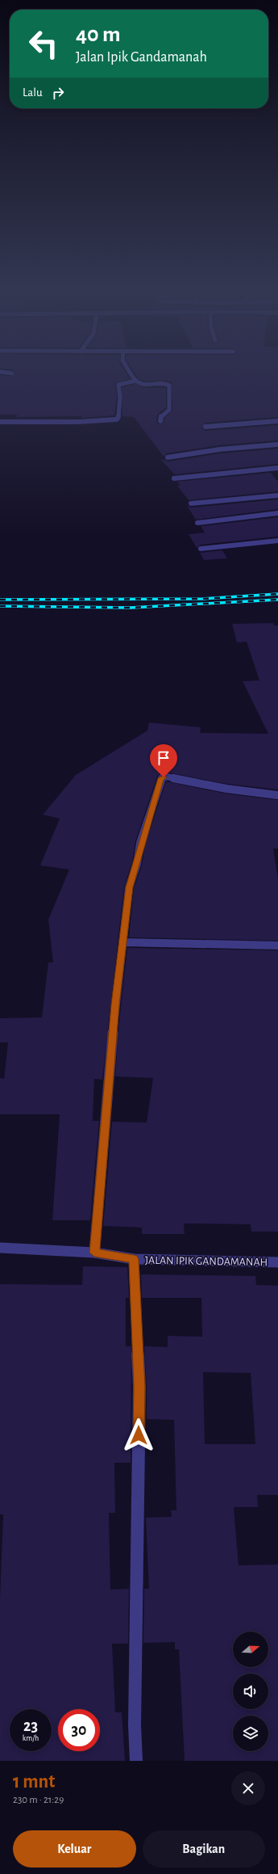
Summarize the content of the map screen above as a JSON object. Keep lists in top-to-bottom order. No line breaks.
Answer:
{"streets":{"street":["JALAN IPIK GANDAMANAH"]},"north":"right","page":{"turn":["40 m","Jalan Ipik Gandamanah"],"then":"Lalu","speed":"23 km/h","limit":"30","heading":["1 mnt","230 m · 21:29"],"buttons":["Keluar","Bagikan"]}}
